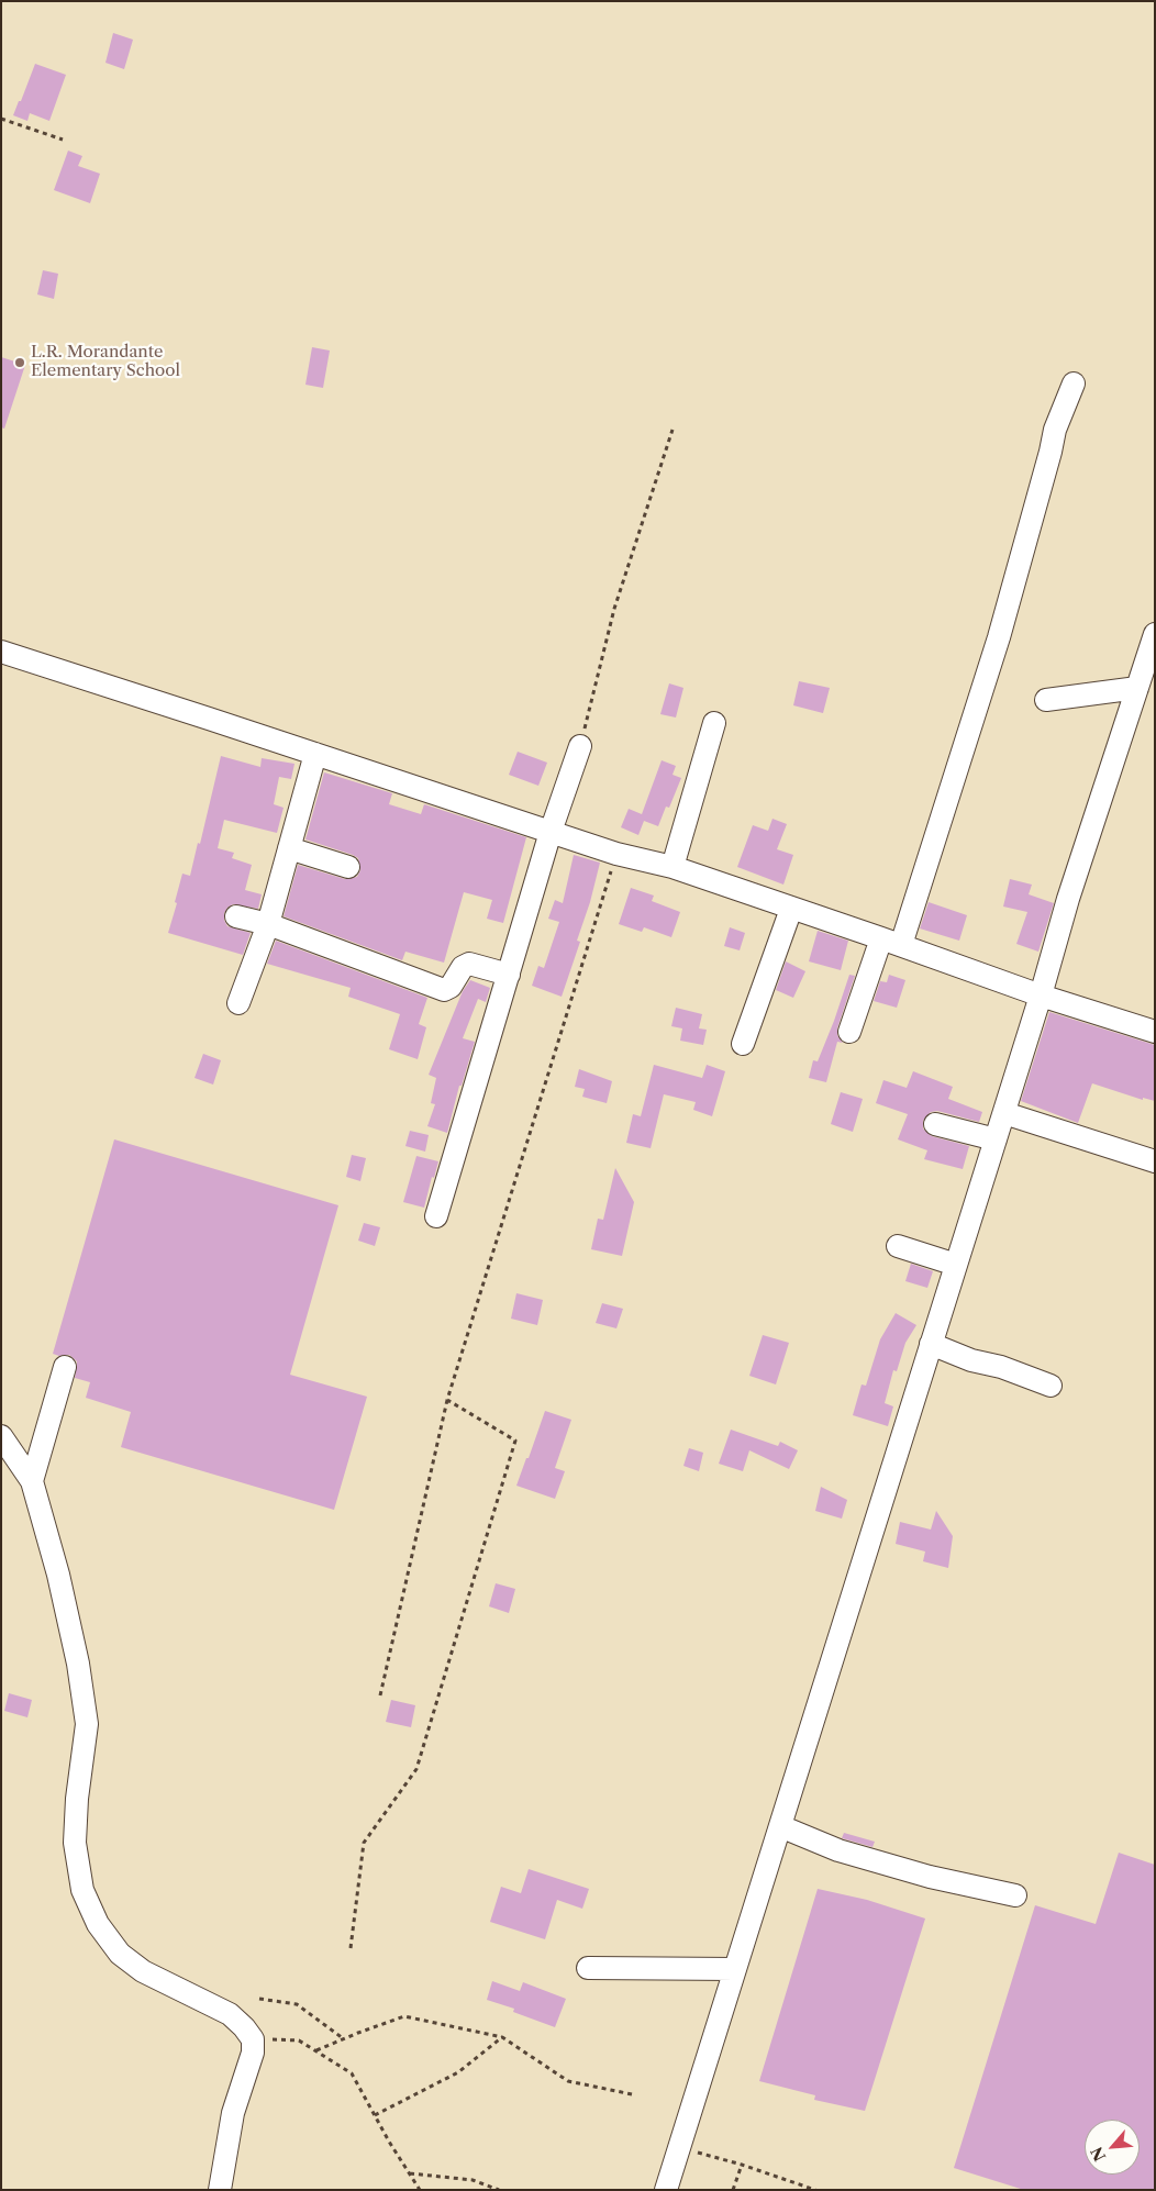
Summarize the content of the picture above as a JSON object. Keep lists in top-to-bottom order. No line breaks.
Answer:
{"places":["L.R. Morandante Elementary School"],"north":"bottom left"}
